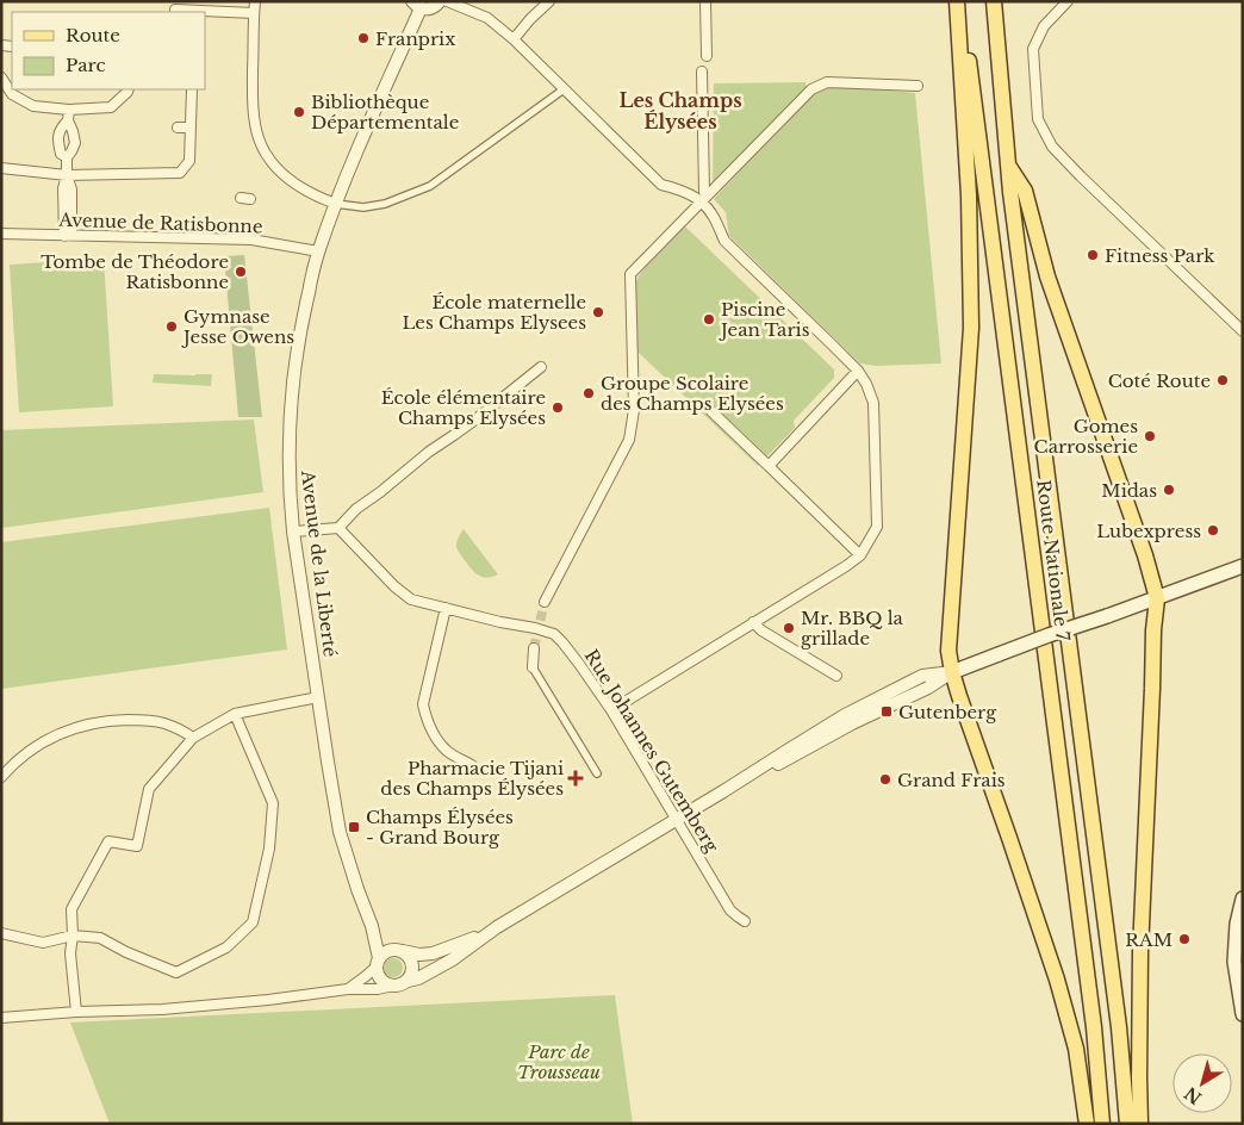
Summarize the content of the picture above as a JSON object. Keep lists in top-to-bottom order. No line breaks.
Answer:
{"streets":{"main road":["Route Nationale 7"],"street":["Avenue de Ratisbonne","Avenue de la Liberté","Rue Johannes Gutemberg"]},"crossings":[["Avenue de Ratisbonne","Avenue de la Liberté"]],"districts":["Les Champs Élysées"],"parks":["Parc de Trousseau"],"places":{"other":["Franprix","Bibliothèque Départementale","Fitness Park","Tombe de Théodore Ratisbonne","École maternelle Les Champs Elysees","Piscine Jean Taris","Gymnase Jesse Owens","Coté Route","Groupe Scolaire des Champs Elysées","École élémentaire Champs Elysées","Gomes Carrosserie","Midas","Lubexpress","Mr. BBQ la grillade","Grand Frais","RAM"],"transit":["Gutenberg","Champs Élysées - Grand Bourg"],"health":["Pharmacie Tijani des Champs Élysées"]},"legend":["Route","Parc"],"north":"bottom left"}
